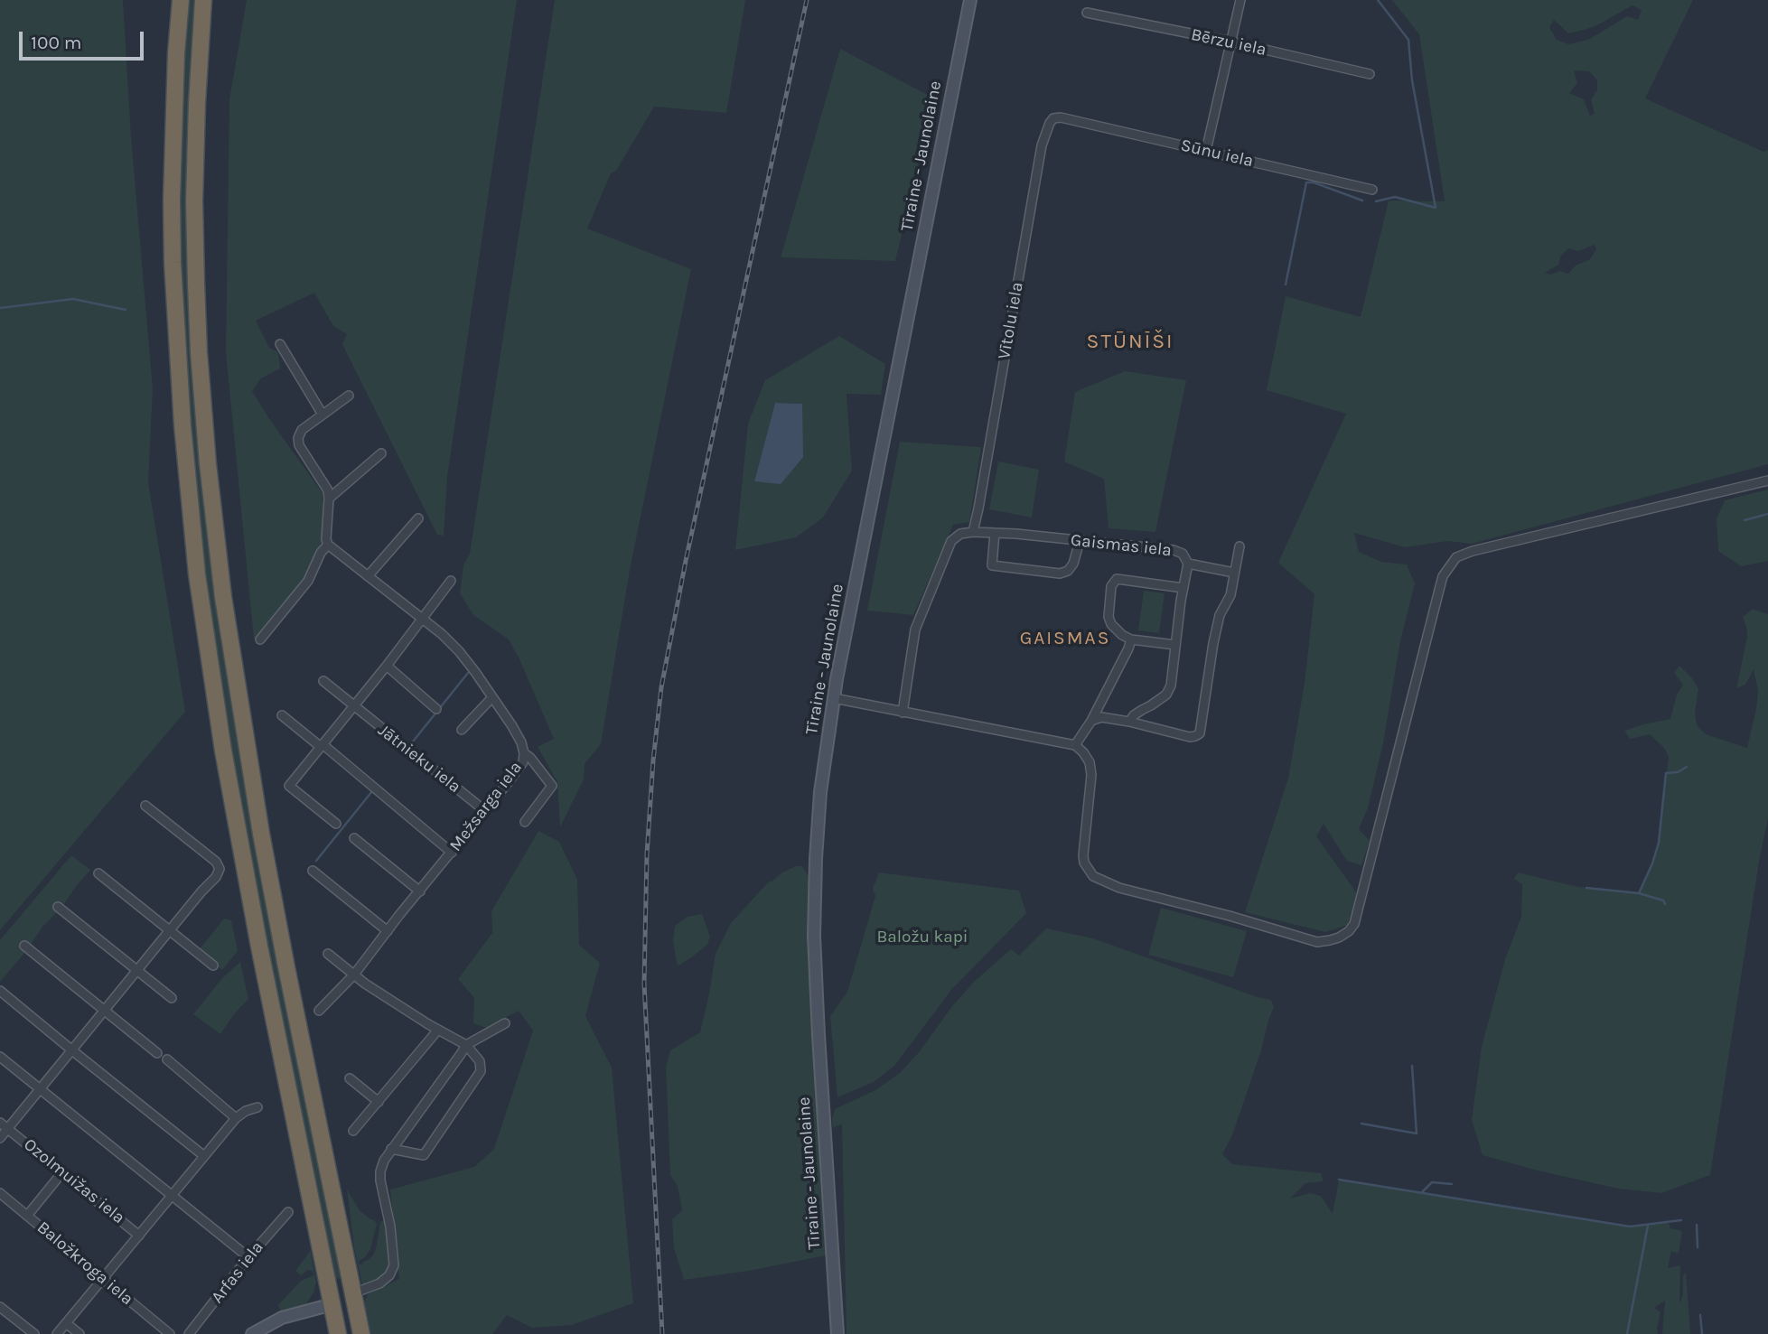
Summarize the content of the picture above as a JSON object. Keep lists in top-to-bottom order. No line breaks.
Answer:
{"streets":{"main road":["Tīraine - Jaunolaine"],"street":["Bērzu iela","Sūnu iela","Vītolu iela","Gaismas iela","Jātnieku iela","Mežsarga iela","Ozolmuižas iela","Baložkroga iela","Arfas iela"]},"crossings":[["Sūnu iela","Vītolu iela"],["Vītolu iela","Gaismas iela"],["Jātnieku iela","Mežsarga iela"]],"districts":["STŪNĪŠI","GAISMAS"],"parks":["Baložu kapi"],"scale_bar":"100 m"}
